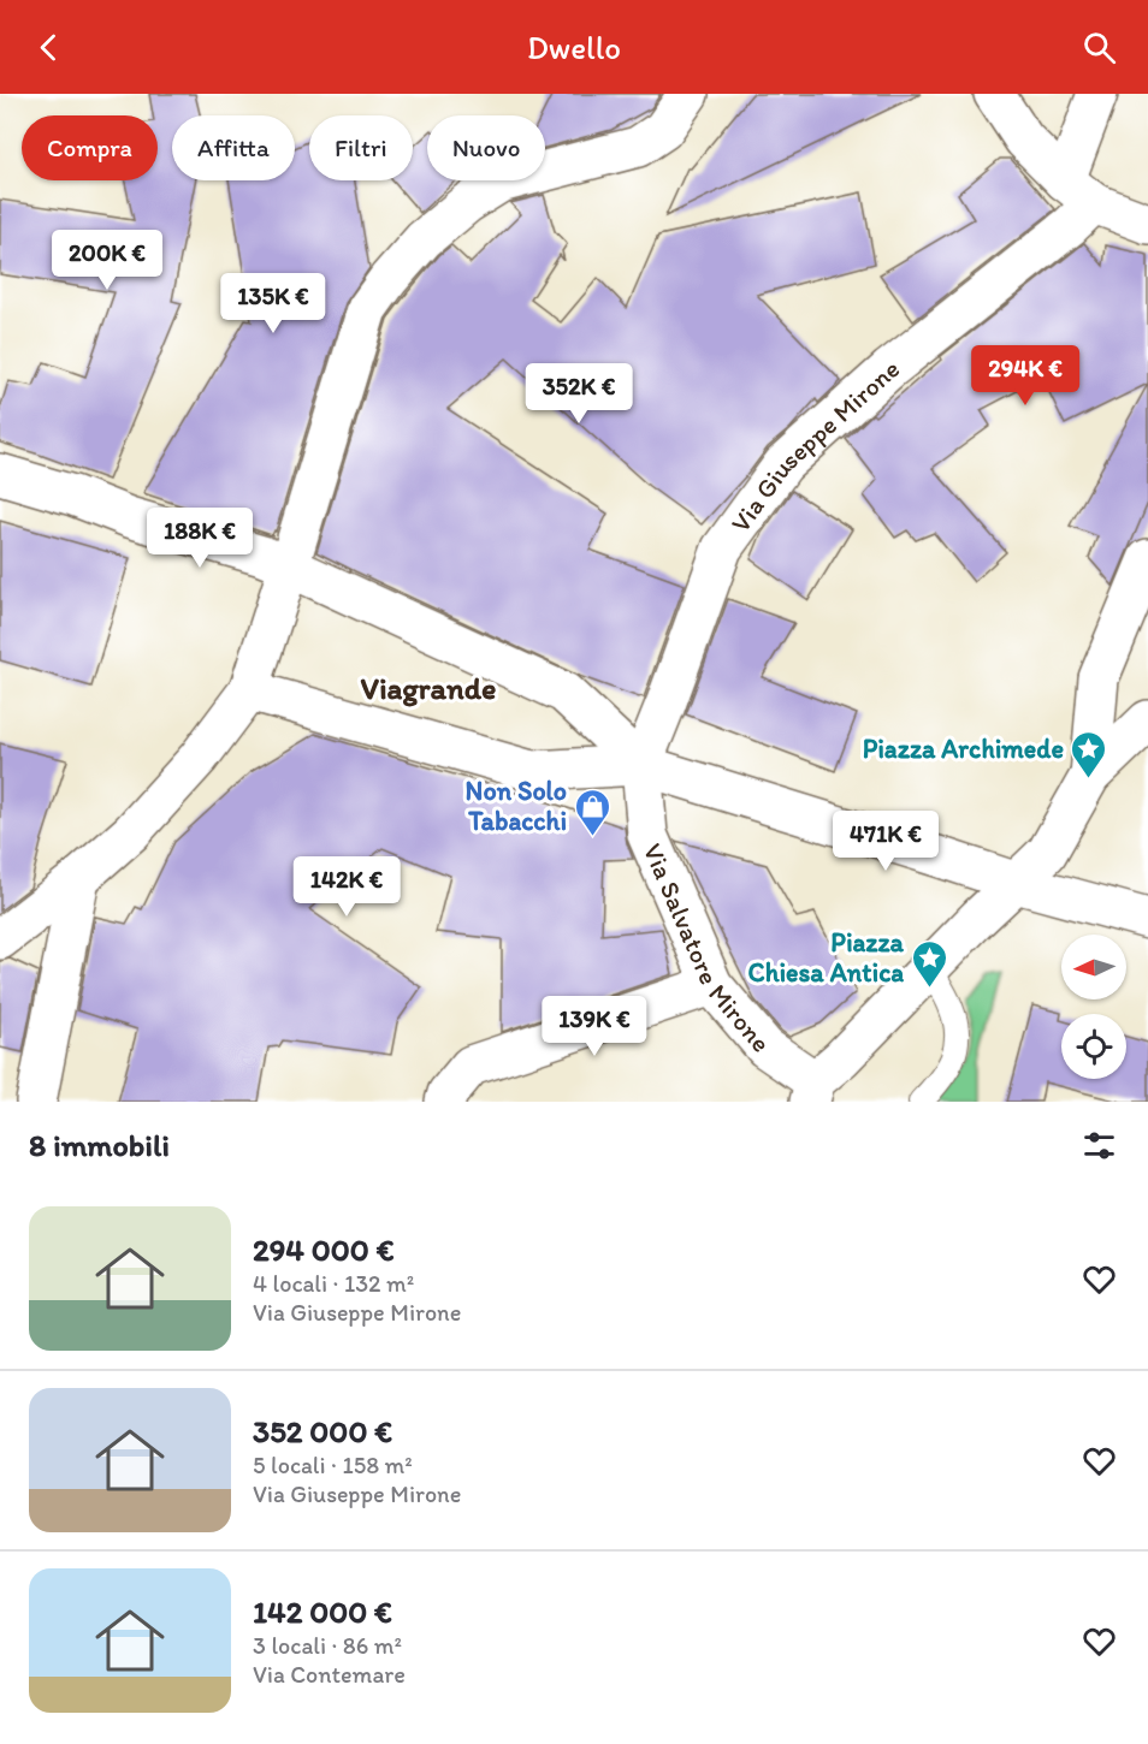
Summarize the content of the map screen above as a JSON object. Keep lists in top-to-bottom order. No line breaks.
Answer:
{"streets":{"main road":["Via Giuseppe Mirone","Via Salvatore Mirone"]},"crossings":[["Via Giuseppe Mirone","Via Salvatore Mirone"]],"districts":["Viagrande"],"places":{"place":["Piazza Archimede","Piazza Chiesa Antica"],"shop":["Non Solo Tabacchi"]},"north":"left","page":{"header":"Dwello","chip":["Compra","Affitta","Filtri","Nuovo"],"price":["200K €","135K €","294K €","352K €","188K €","471K €","142K €","139K €"],"heading":"8 immobili","list":[{"name":"294 000 €","note":"4 locali · 132 m² · Via Giuseppe Mirone"},{"name":"352 000 €","note":"5 locali · 158 m² · Via Giuseppe Mirone"},{"name":"142 000 €","note":"3 locali · 86 m² · Via Contemare"}]}}
